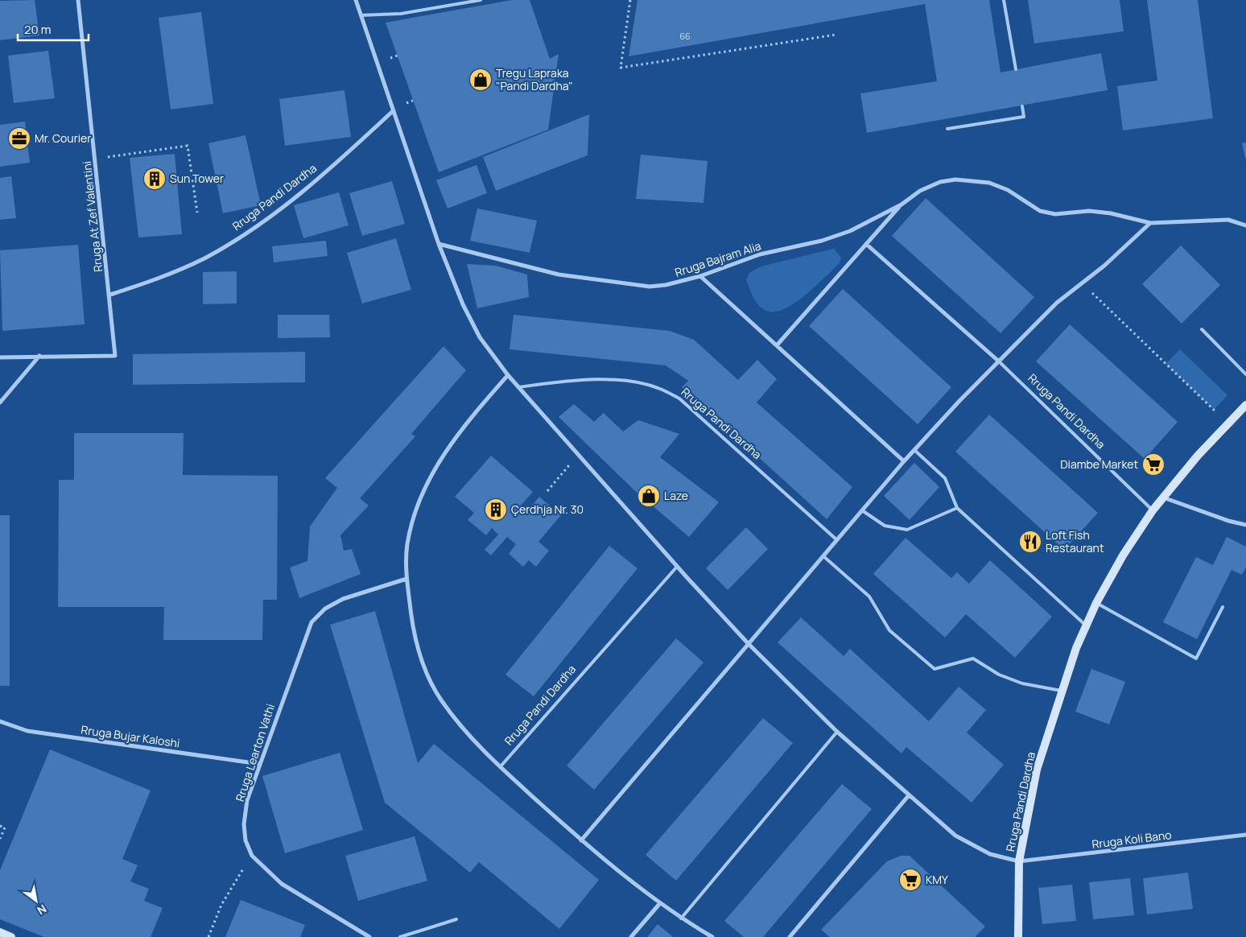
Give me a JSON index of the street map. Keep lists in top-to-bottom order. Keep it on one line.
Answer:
{"streets":{"street":["Rruga Pandi Dardha","Rruga At Zef Valentini","Rruga Bajram Alia","Rruga Bujar Kaloshi","Rruga Learton Vathi","Rruga Koli Bano"]},"crossings":[["Rruga Pandi Dardha","Rruga At Zef Valentini"],["Rruga Pandi Dardha","Rruga Bajram Alia"],["Rruga Pandi Dardha","Rruga Koli Bano"],["Rruga Bujar Kaloshi","Rruga Learton Vathi"]],"places":{"shop":["Tregu Lapraka \"Pandi Dardha\"","Laze"],"office":["Mr. Courier"],"building":["Sun Tower","Çerdhja Nr. 30"],"supermarket":["Diambe Market","KMY"],"restaurant":["Loft Fish Restaurant"]},"house_numbers":["66"],"scale_bar":"20 m","north":"bottom right"}
